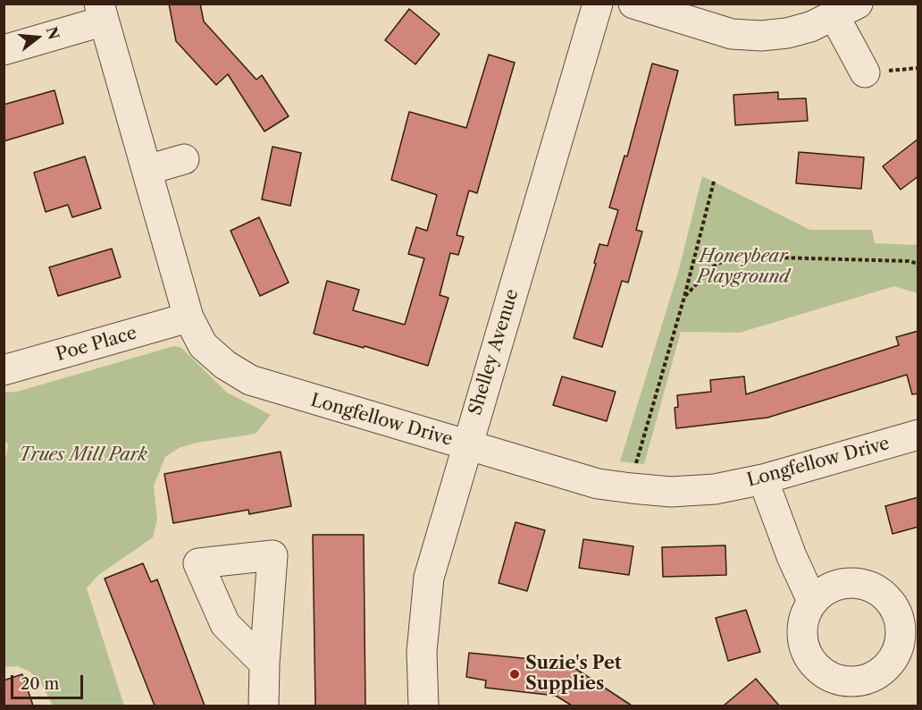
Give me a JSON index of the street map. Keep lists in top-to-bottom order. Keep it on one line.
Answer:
{"streets":{"street":["Poe Place","Shelley Avenue","Longfellow Drive"]},"crossings":[["Poe Place","Longfellow Drive"],["Shelley Avenue","Longfellow Drive"]],"parks":["Honeybear Playground","Trues Mill Park"],"places":["Suzie's Pet Supplies"],"scale_bar":"20 m","north":"right"}
